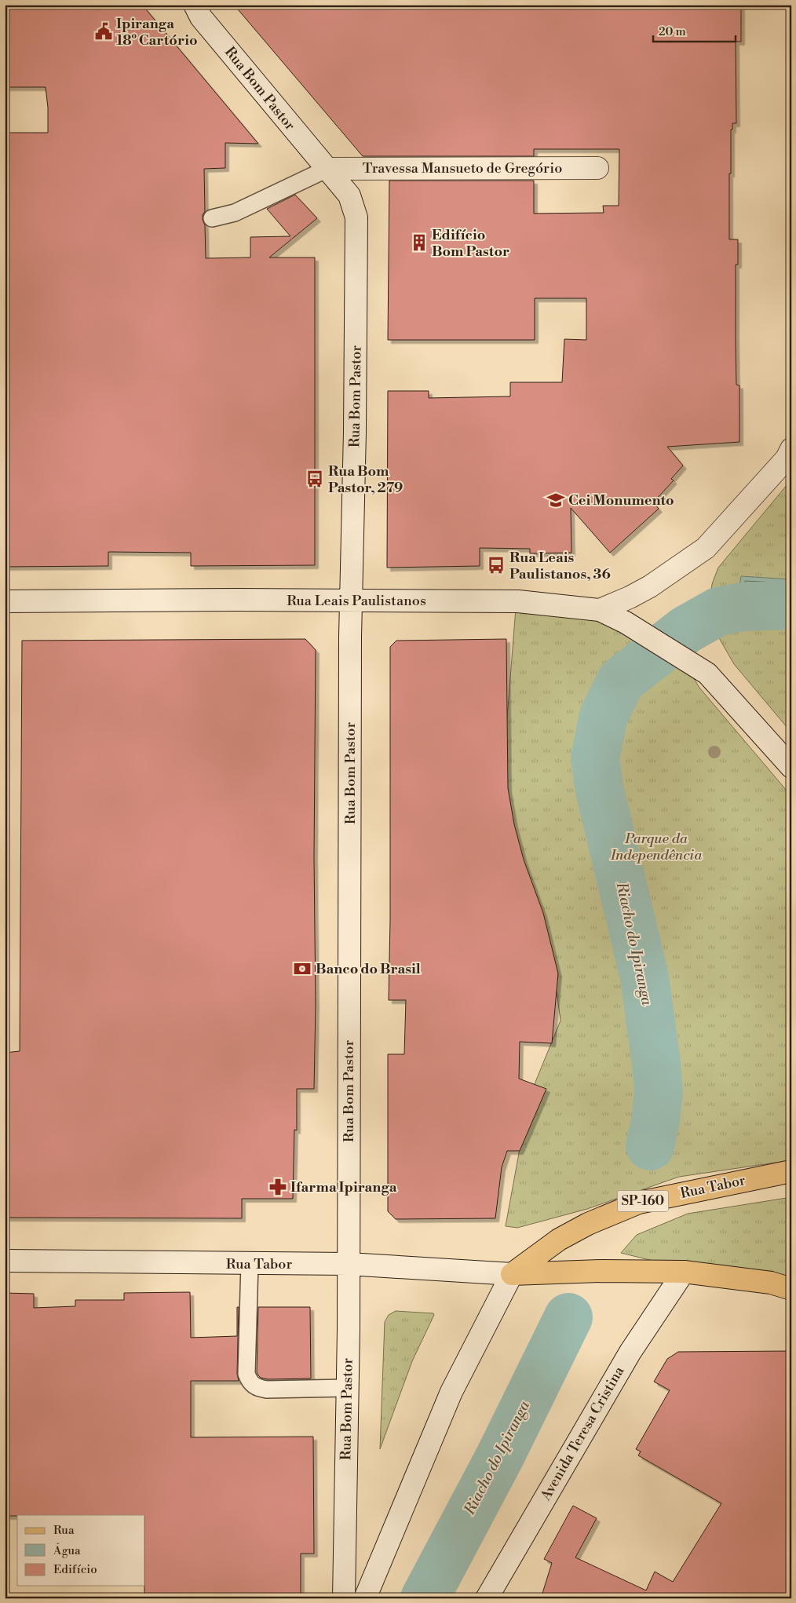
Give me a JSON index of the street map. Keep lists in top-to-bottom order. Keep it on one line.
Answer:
{"streets":{"main road":["Rua Bom Pastor","Travessa Mansueto de Gregório","Rua Leais Paulistanos","Rua Tabor","SP-160","Avenida Teresa Cristina"]},"crossings":[["Rua Bom Pastor","Travessa Mansueto de Gregório"],["Rua Bom Pastor","Rua Leais Paulistanos"],["Rua Bom Pastor","Rua Tabor"],["Rua Tabor","SP-160"],["Rua Tabor","Avenida Teresa Cristina"]],"water":["Riacho do Ipiranga"],"parks":["Parque da Independência"],"places":{"public building":["Ipiranga 18º Cartório"],"building":["Edifício Bom Pastor"],"bus stop":["Rua Bom Pastor, 279","Rua Leais Paulistanos, 36"],"school or university":["Cei Monumento"],"bank":["Banco do Brasil"],"pharmacy":["Ifarma Ipiranga"]},"legend":["Rua","Água","Edifício"],"scale_bar":"20 m"}
